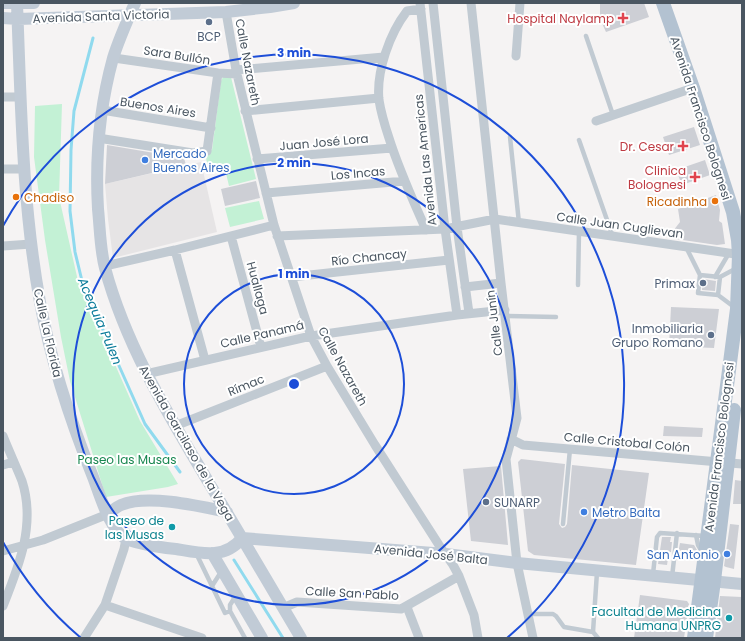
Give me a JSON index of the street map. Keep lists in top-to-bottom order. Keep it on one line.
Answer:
{"streets":{"main road":["Avenida Francisco Bolognesi"],"street":["Avenida Santa Victoria","Sara Bullón","Calle Nazareth","Buenos Aires","Juan José Lora","Avenida Las Americas","Los Incas","Calle Juan Cuglievan","Río Chancay","Huallaga","Calle Junín","Calle La Florida","Calle Panamá","Rímac","Calle Cristobal Colón","Avenida Garcilaso de la Vega","Avenida José Balta","Calle San Pablo"]},"crossings":[["Avenida Santa Victoria","Calle Nazareth"],["Avenida Santa Victoria","Calle La Florida"],["Avenida Santa Victoria","Avenida Garcilaso de la Vega"],["Sara Bullón","Calle Nazareth"],["Sara Bullón","Avenida Garcilaso de la Vega"],["Calle Nazareth","Juan José Lora"],["Calle Nazareth","Los Incas"],["Calle Nazareth","Río Chancay"],["Calle Nazareth","Calle Panamá"],["Calle Nazareth","Rímac"],["Calle Nazareth","Avenida José Balta"],["Calle Nazareth","Calle San Pablo"],["Buenos Aires","Avenida Garcilaso de la Vega"],["Avenida Francisco Bolognesi","Calle Juan Cuglievan"],["Avenida Francisco Bolognesi","Calle Cristobal Colón"],["Avenida Francisco Bolognesi","Avenida José Balta"],["Avenida Las Americas","Río Chancay"],["Avenida Las Americas","Calle Panamá"],["Calle Juan Cuglievan","Calle Junín"],["Huallaga","Calle Panamá"],["Calle Junín","Calle Panamá"],["Calle Junín","Calle Cristobal Colón"],["Calle Junín","Avenida José Balta"],["Calle Panamá","Avenida Garcilaso de la Vega"],["Rímac","Avenida Garcilaso de la Vega"],["Avenida Garcilaso de la Vega","Avenida José Balta"],["Avenida Garcilaso de la Vega","Calle San Pablo"]],"water":["Acequia Pulen"],"parks":["Paseo las Musas"],"places":{"health":["Hospital Naylamp","Dr. Cesar","Clinica Bolognesi"],"other":["BCP","Mercado Buenos Aires","Chadiso","Ricadinha","Primax","Inmobiliaria Grupo Romano","SUNARP","Metro Balta","Paseo de las Musas","San Antonio","Facultad de Medicina Humana UNPRG"]},"rings":["3 min","2 min","1 min"]}
